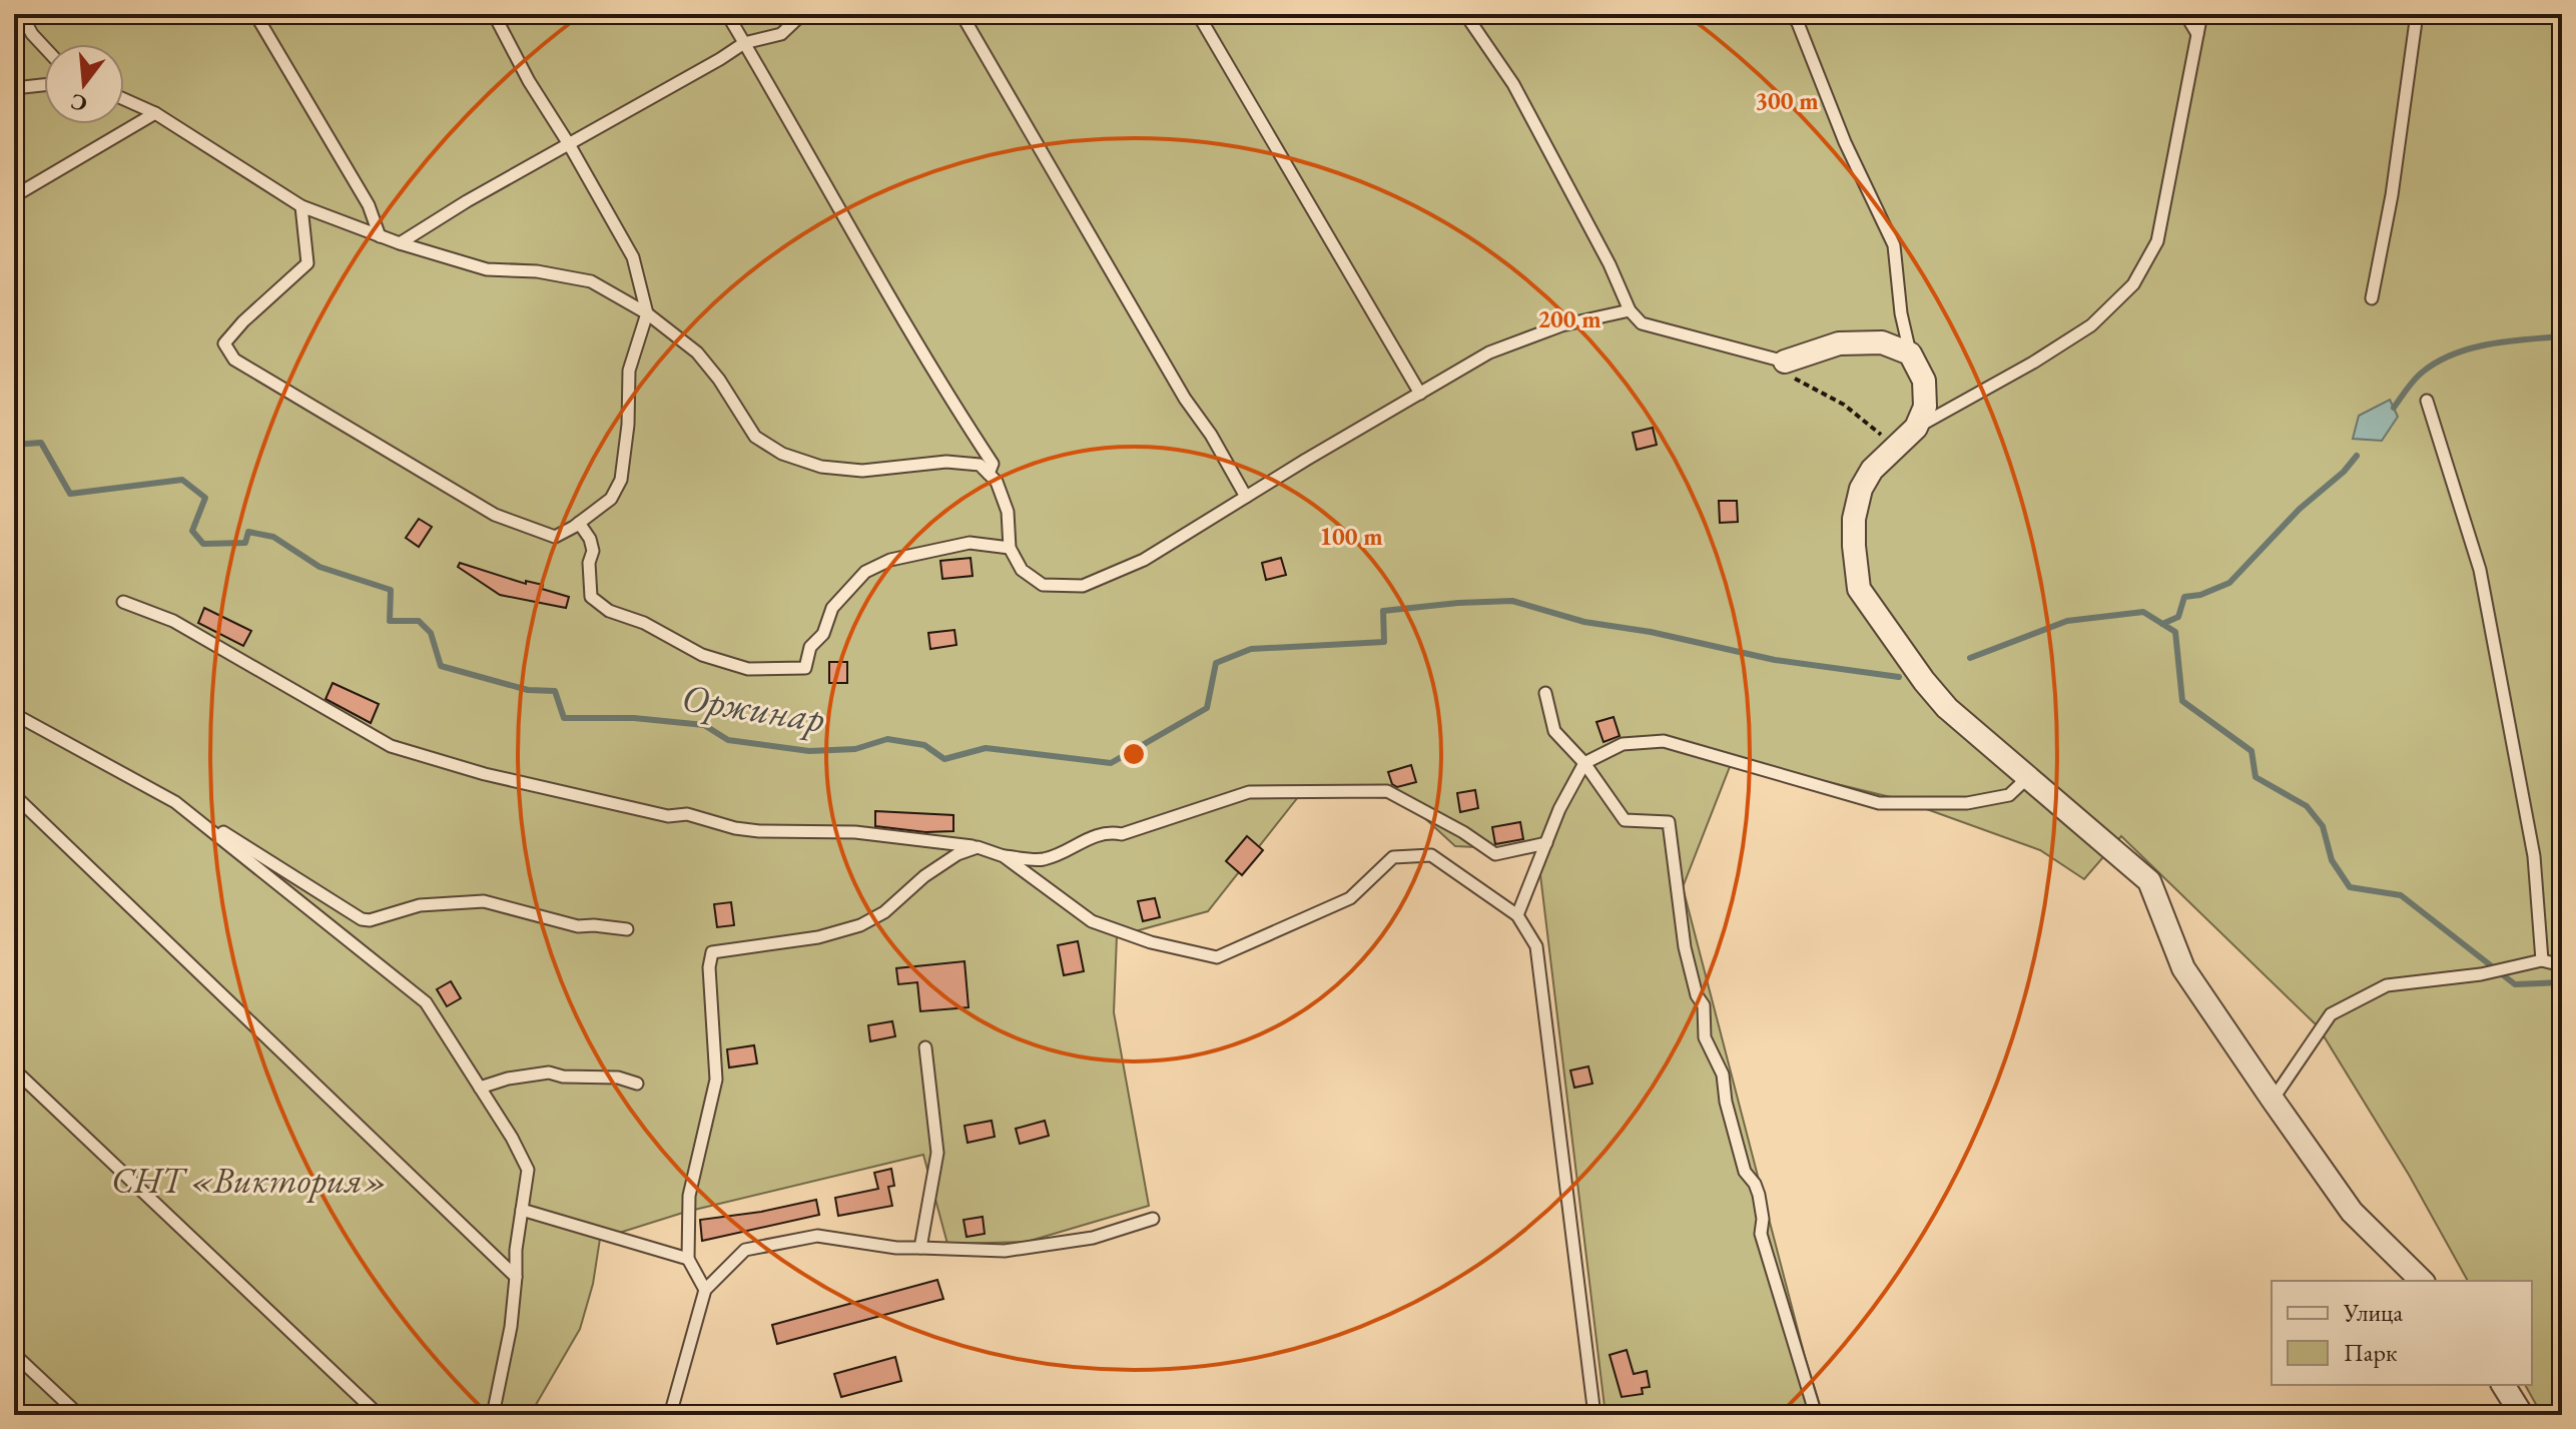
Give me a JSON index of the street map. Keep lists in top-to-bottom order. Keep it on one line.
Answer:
{"water":["Оржинар"],"parks":["СНТ «Виктория»"],"legend":["Улица","Парк"],"north":"bottom","rings":["300 m","200 m","100 m"]}
